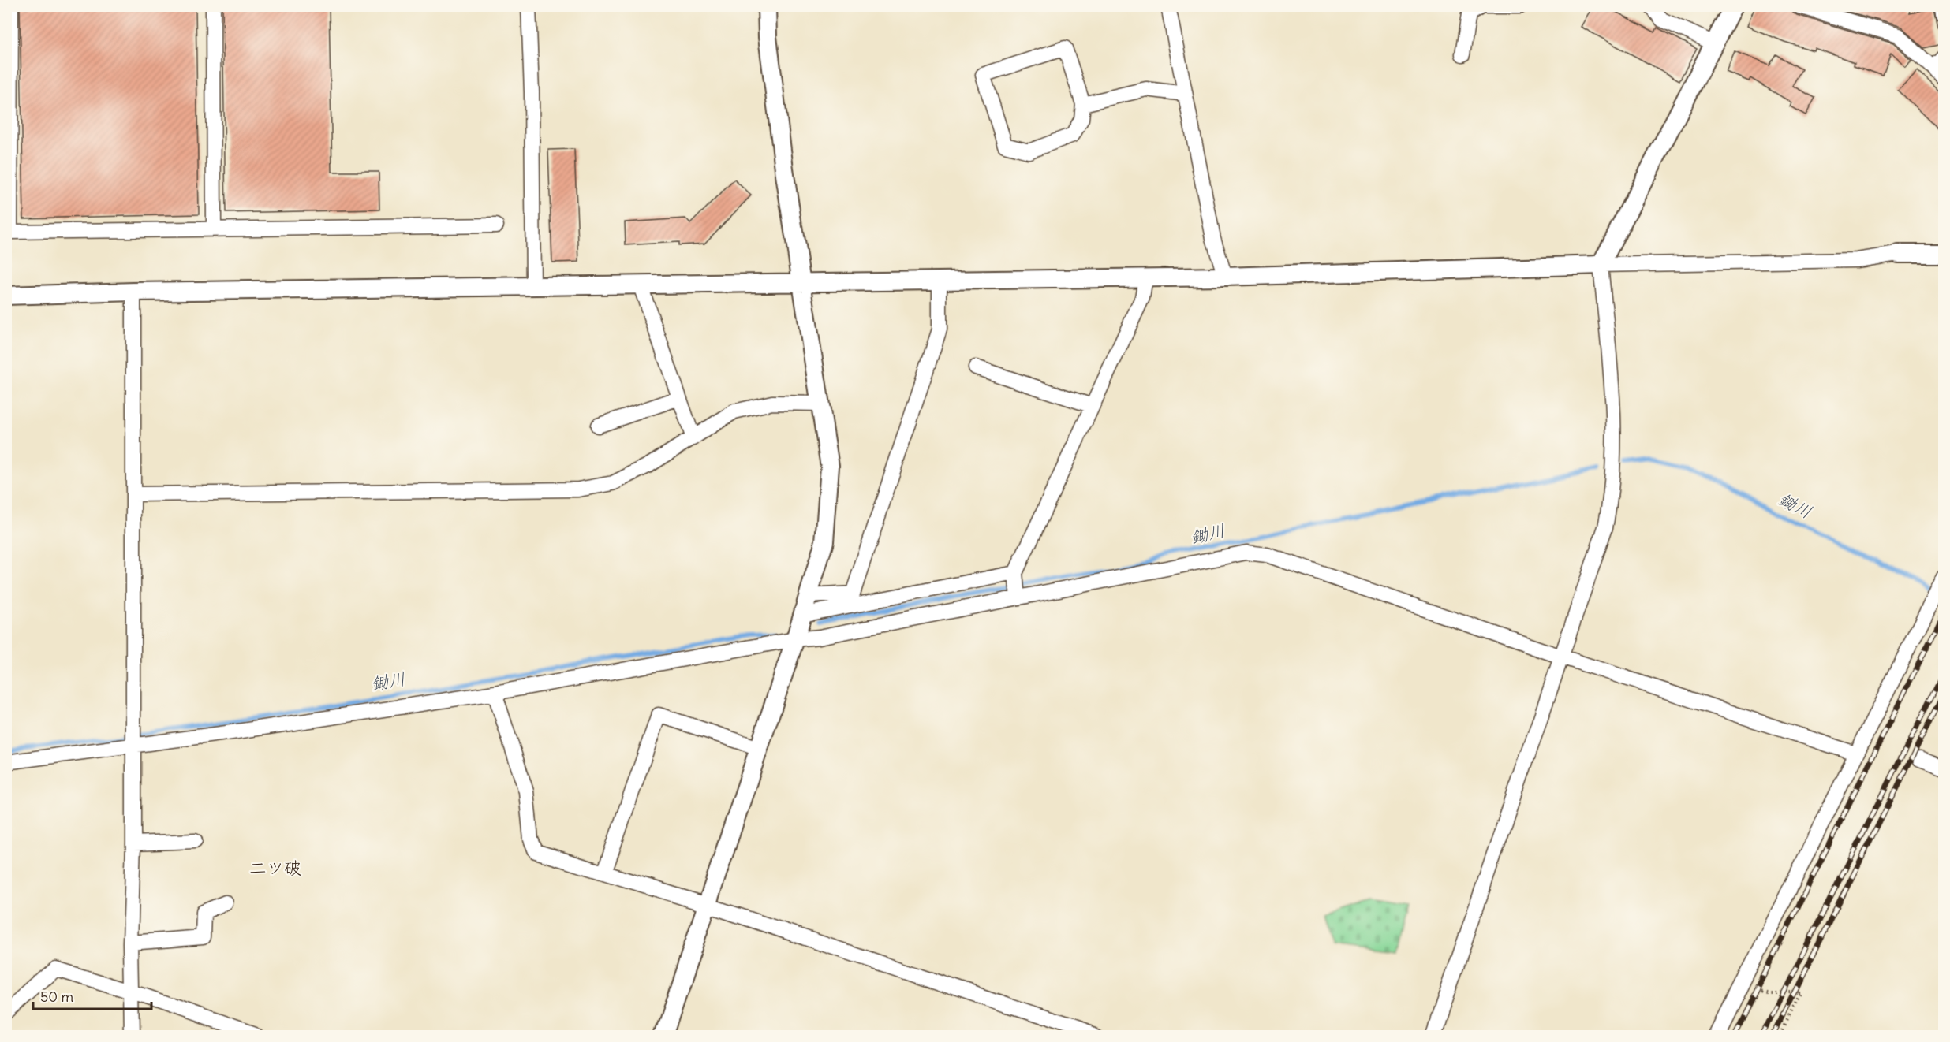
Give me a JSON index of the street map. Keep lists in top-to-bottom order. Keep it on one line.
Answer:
{"districts":["二ツ破"],"water":["鋤川"],"scale_bar":"50 m"}
